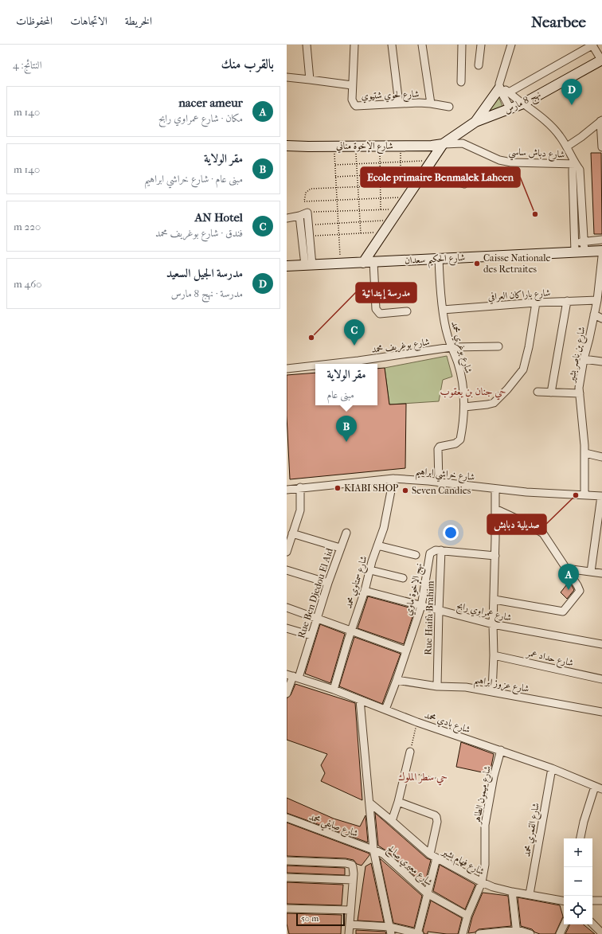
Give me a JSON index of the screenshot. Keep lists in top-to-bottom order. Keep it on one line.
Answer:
{"streets":{"street":["شارع لحوي شتيوي","نهج 8 مارس","شارع الإخوة مناني","شارع دباش ساسي","شارع الحكيم سعدان","شارع باراكان العرافي","شارع بوغريف محمد","شارع بوغري محمد","شارع بن ناصر بشير","شارع خراشي ابراهيم","شارع سمتاوي محمد","نهج الإخوة ماوي","Rue Ben Djedou El Aid","شارع عمراوي رابح","Rue Haifa Brahim","شارع حداد عمر","شارع عزوز ابراهيم","شارع بادي محمد","شارع ميمون الطاهر","شارع صايفي محمد","شارع القمري محمد","شارع فهام بشير","شارع معيري صالح"]},"crossings":[["نهج 8 مارس","شارع الإخوة مناني"],["نهج 8 مارس","شارع دباش ساسي"],["شارع الإخوة مناني","شارع دباش ساسي"],["شارع الحكيم سعدان","شارع بوغري محمد"],["شارع باراكان العرافي","شارع بوغري محمد"],["شارع باراكان العرافي","شارع بن ناصر بشير"],["شارع بوغريف محمد","شارع بوغري محمد"],["شارع بوغري محمد","شارع خراشي ابراهيم"],["شارع بن ناصر بشير","شارع خراشي ابراهيم"],["شارع خراشي ابراهيم","شارع سمتاوي محمد"],["شارع سمتاوي محمد","شارع عمراوي رابح"],["شارع سمتاوي محمد","شارع بادي محمد"],["نهج الإخوة ماوي","شارع عمراوي رابح"],["نهج الإخوة ماوي","Rue Haifa Brahim"],["نهج الإخوة ماوي","شارع عزوز ابراهيم"],["نهج الإخوة ماوي","شارع بادي محمد"],["Rue Ben Djedou El Aid","شارع بادي محمد"],["شارع عمراوي رابح","Rue Haifa Brahim"],["Rue Haifa Brahim","شارع عزوز ابراهيم"],["شارع بادي محمد","شارع ميمون الطاهر"],["شارع بادي محمد","شارع القمري محمد"],["شارع ميمون الطاهر","شارع فهام بشير"],["شارع ميمون الطاهر","شارع معيري صالح"],["شارع صايفي محمد","شارع معيري صالح"],["شارع القمري محمد","شارع فهام بشير"]],"districts":["حي جنان بن يعقوب","حي سطر الملوك"],"places":["Ecole primaire Benmalek Lahcen","Caisse Nationale des Retraites","مدرسة إبتدائية","KIABI SHOP","Seven Candies","صديلية دبابش"],"scale_bar":"50 m","page":{"header":"Nearbee","nav":["الخريطة","الاتجاهات","المحفوظات"],"heading":["بالقرب منك","النتائج: 4"],"pins":["D","C","B","A"],"list":[{"mark":"A","name":"nacer ameur","note":"مكان · شارع عمراوي رابح","value":"140 m"},{"mark":"B","name":"مقر الولاية","note":"مبنى عام · شارع خراشي ابراهيم","value":"140 m"},{"mark":"C","name":"AN Hotel","note":"فندق · شارع بوغريف محمد","value":"220 m"},{"mark":"D","name":"مدرسة الجيل السعيد","note":"مدرسة · نهج 8 مارس","value":"460 m"}],"popup":["مقر الولاية","مبنى عام"],"map_buttons":["+","−"],"scale":"50 m"}}
